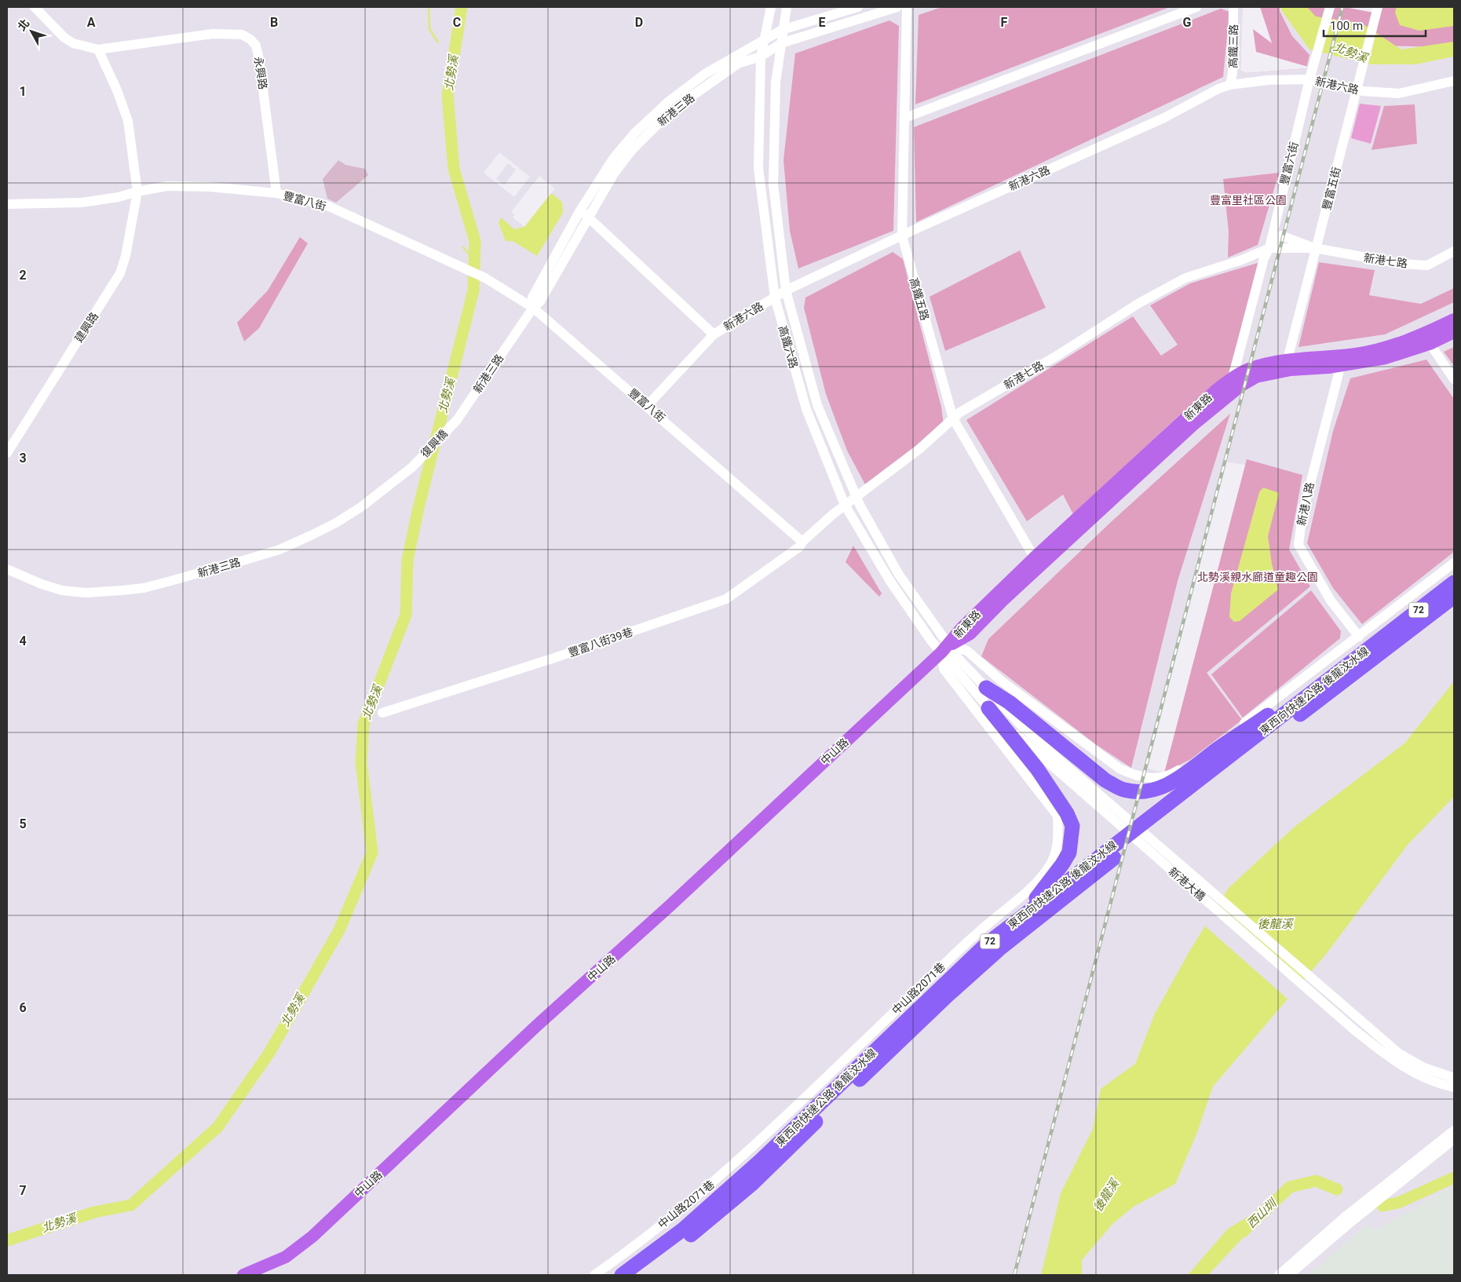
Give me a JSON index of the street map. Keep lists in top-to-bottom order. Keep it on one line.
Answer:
{"streets":{"highway":["72","東西向快速公路 後龍汶水線"],"main road":["新東路","中山路"],"street":["高鐵三路","永興路","新港六路","新港三路","豐富六街","豐富五街","豐富八街","新港七路","高鐵五路","建興路","高鐵六路","復興橋","新港八路","豐富八街39巷","新港大橋","中山路2071巷"]},"crossings":[["高鐵三路","新港六路"],["永興路","豐富八街"],["永興路","建興路"],["新港六路","豐富六街"],["新港六路","豐富五街"],["新港六路","豐富八街"],["新港六路","高鐵五路"],["新港六路","高鐵六路"],["新港三路","豐富八街"],["新港三路","高鐵六路"],["新港三路","復興橋"],["豐富六街","新港七路"],["豐富六街","新東路"],["豐富五街","新港七路"],["豐富五街","新東路"],["豐富八街","新港七路"],["豐富八街","建興路"],["豐富八街","豐富八街39巷"],["新港七路","高鐵五路"],["新港七路","高鐵六路"],["新港七路","豐富八街39巷"],["高鐵五路","新東路"],["高鐵六路","新東路"],["高鐵六路","中山路"],["高鐵六路","新港大橋"],["高鐵六路","中山路2071巷"],["新東路","新港八路"],["新東路","中山路"],["新東路","新港大橋"],["新東路","中山路2071巷"],["中山路","新港大橋"],["中山路","中山路2071巷"],["新港大橋","中山路2071巷"]],"water":["北勢溪","後龍溪","西山圳"],"parks":["豐富里社區公園","北勢溪親水廊道童趣公園"],"scale_bar":"100 m","north":"top left","grid":{"columns":["A","B","C","D","E","F","G"],"rows":["1","2","3","4","5","6","7"]}}
